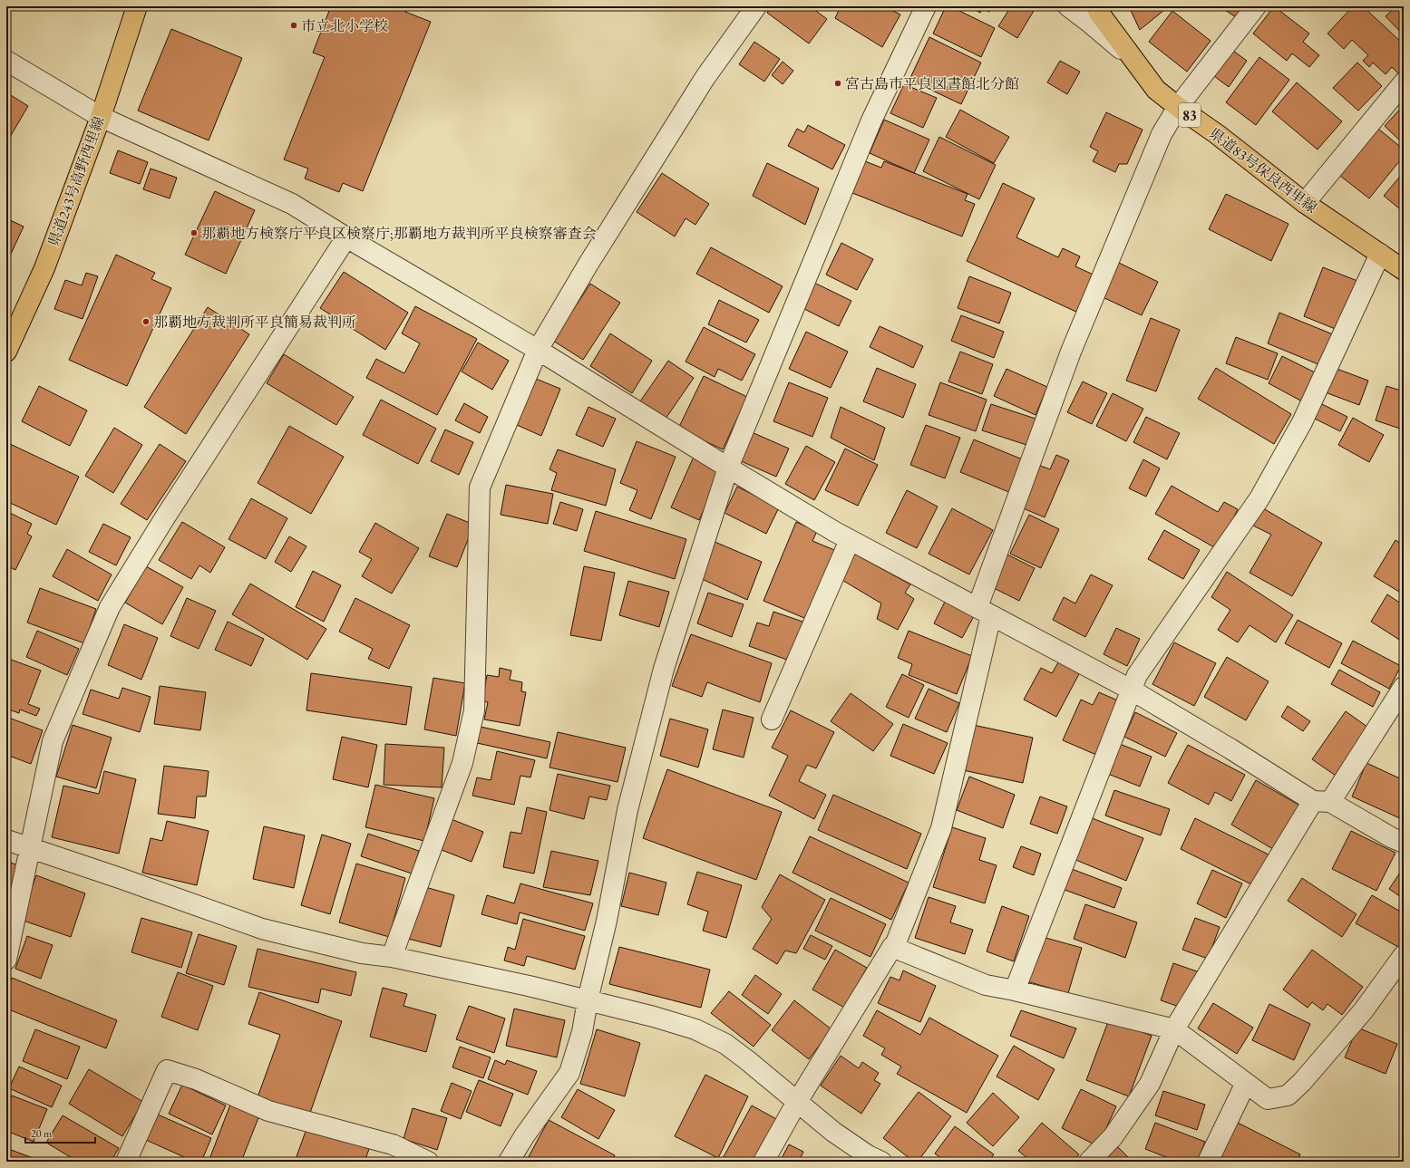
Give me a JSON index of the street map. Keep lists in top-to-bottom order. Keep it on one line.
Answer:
{"streets":{"main road":["83","県道83号保良西里線","県道243号高野西里線"]},"places":["市立北小学校","宮古島市平良図書館北分館","那覇地方検察庁平良区検察庁;那覇地方裁判所平良検察審査会","那覇地方裁判所平良簡易裁判所"],"scale_bar":"20 m"}
